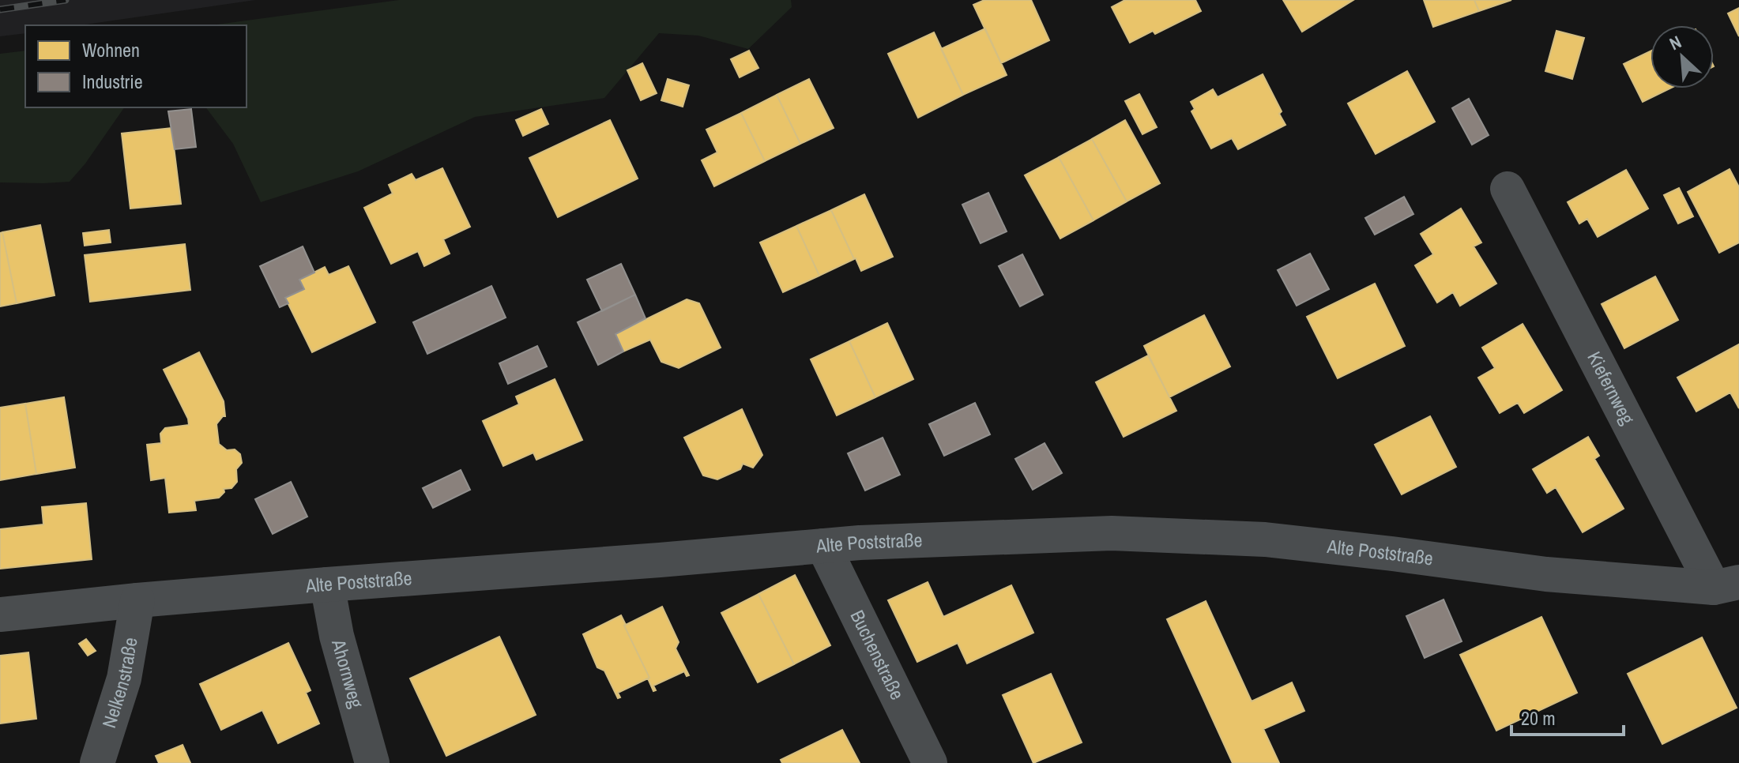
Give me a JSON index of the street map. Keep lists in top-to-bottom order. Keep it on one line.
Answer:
{"streets":{"street":["Kiefernweg","Alte Poststraße","Buchenstraße","Ahornweg","Nelkenstraße"]},"crossings":[["Kiefernweg","Alte Poststraße"],["Alte Poststraße","Buchenstraße"],["Alte Poststraße","Ahornweg"],["Alte Poststraße","Nelkenstraße"]],"legend":["Wohnen","Industrie"],"scale_bar":"20 m","north":"top left"}
